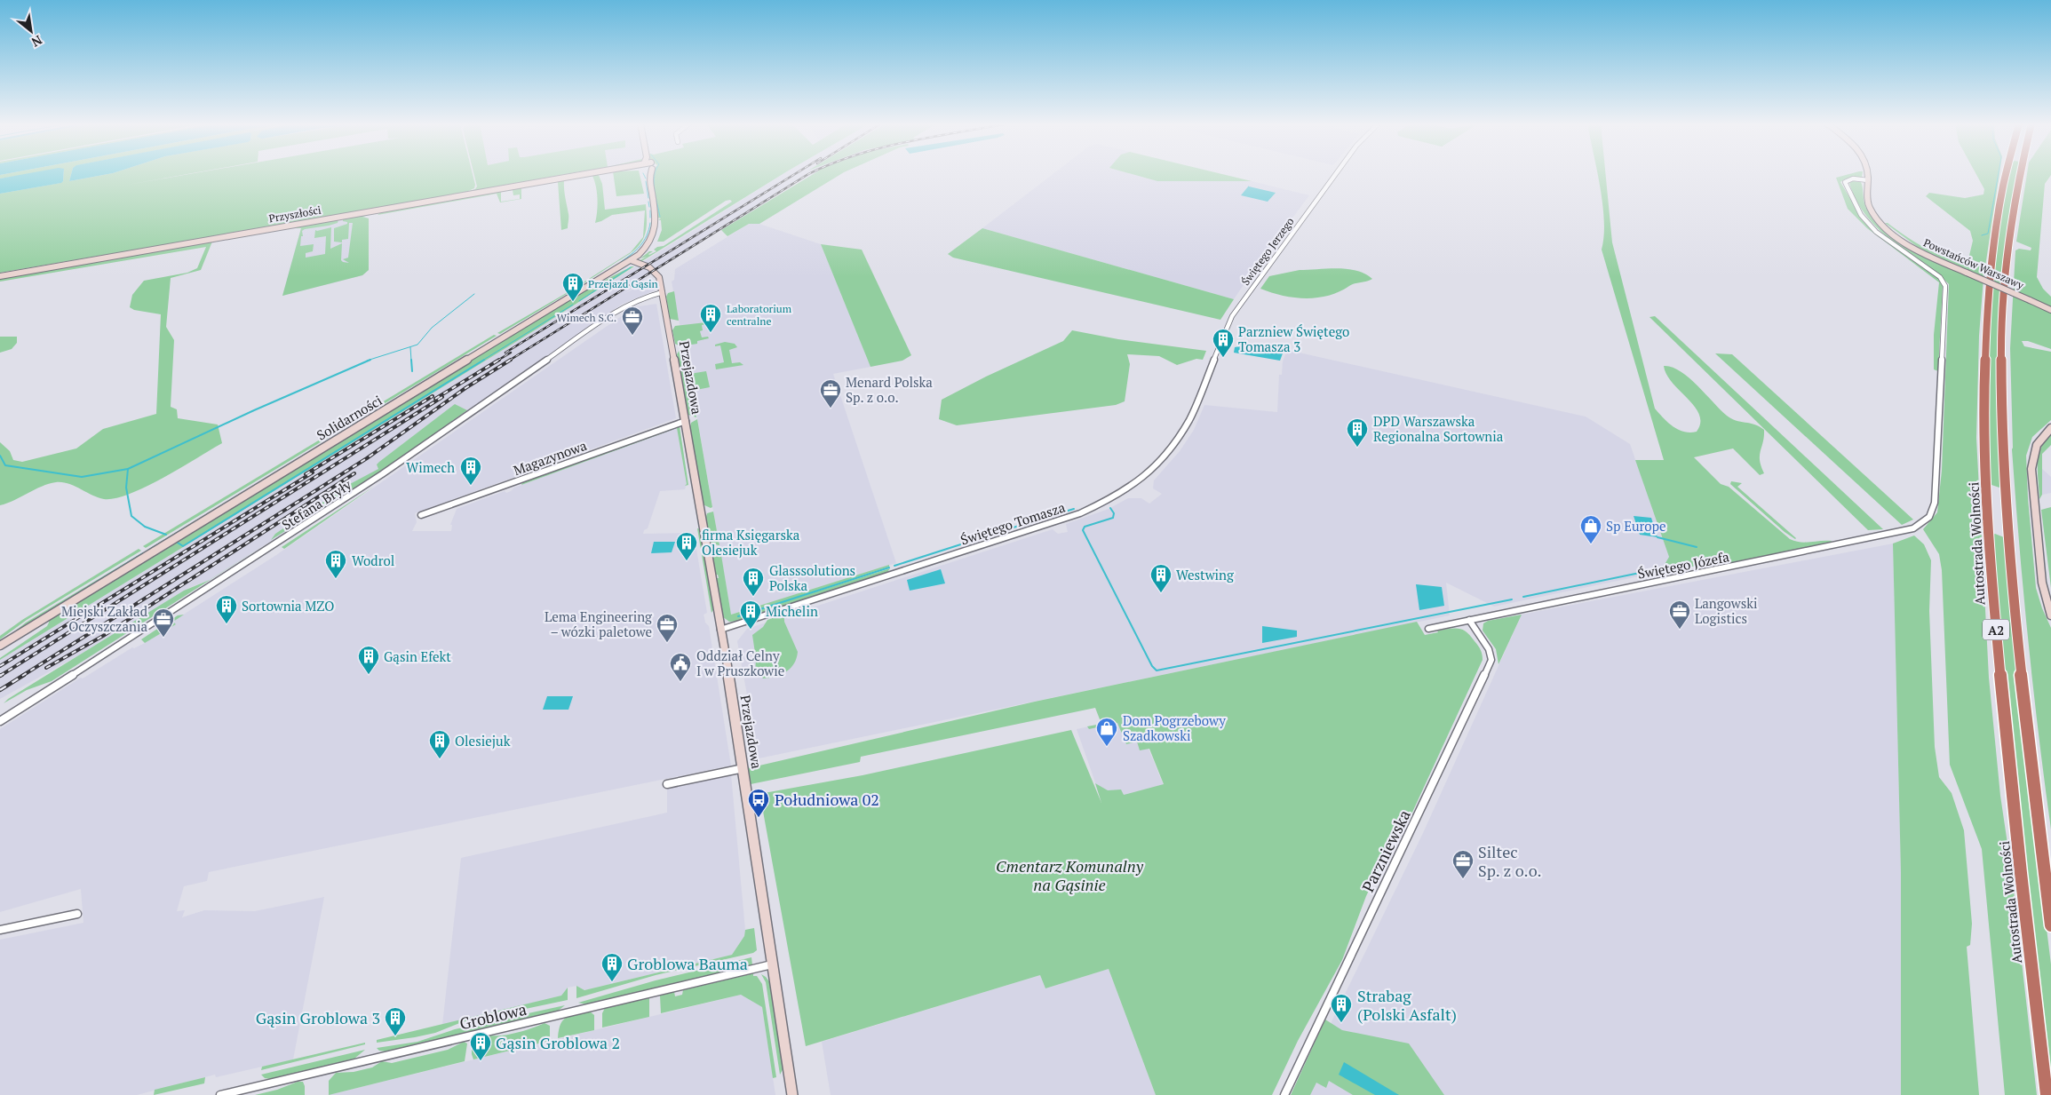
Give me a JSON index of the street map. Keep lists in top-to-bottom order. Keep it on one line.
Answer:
{"streets":{"highway":["Autostrada Wolności","A2"],"street":["Przyszłości","Świętego Jerzego","Powstańców Warszawy","Przejazdowa","Solidarności","Magazynowa","Stefana Bryły","Świętego Tomasza","Świętego Józefa","Parzniewska","Groblowa"]},"crossings":[["Świętego Jerzego","Świętego Tomasza"],["Powstańców Warszawy","Świętego Józefa"],["Przejazdowa","Solidarności"],["Przejazdowa","Magazynowa"],["Przejazdowa","Stefana Bryły"],["Przejazdowa","Świętego Tomasza"],["Przejazdowa","Groblowa"],["Świętego Józefa","Parzniewska"]],"parks":["Cmentarz Komunalny na Gąsinie"],"places":{"building":["Przejazd Gąsin","Laboratorium centralne","Parzniew Świętego Tomasza 3","DPD Warszawska Regionalna Sortownia","Wimech","firma Księgarska Olesiejuk","Wodrol","Westwing","Glasssolutions Polska","Sortownia MZO","Michelin","Gąsin Efekt","Olesiejuk","Groblowa Bauma","Strabag (Polski Asfalt)","Gąsin Groblowa 3","Gąsin Groblowa 2"],"office":["Wimech S.C.","Menard Polska Sp. z o.o.","Langowski Logistics","Miejski Zakład Oczyszczania","Lema Engineering – wózki paletowe","Siltec Sp. z o.o."],"shop":["Sp Europe","Dom Pogrzebowy Szadkowski"],"public building":["Oddział Celny I w Pruszkowie"],"bus stop":["Południowa 02"]},"north":"bottom right"}
